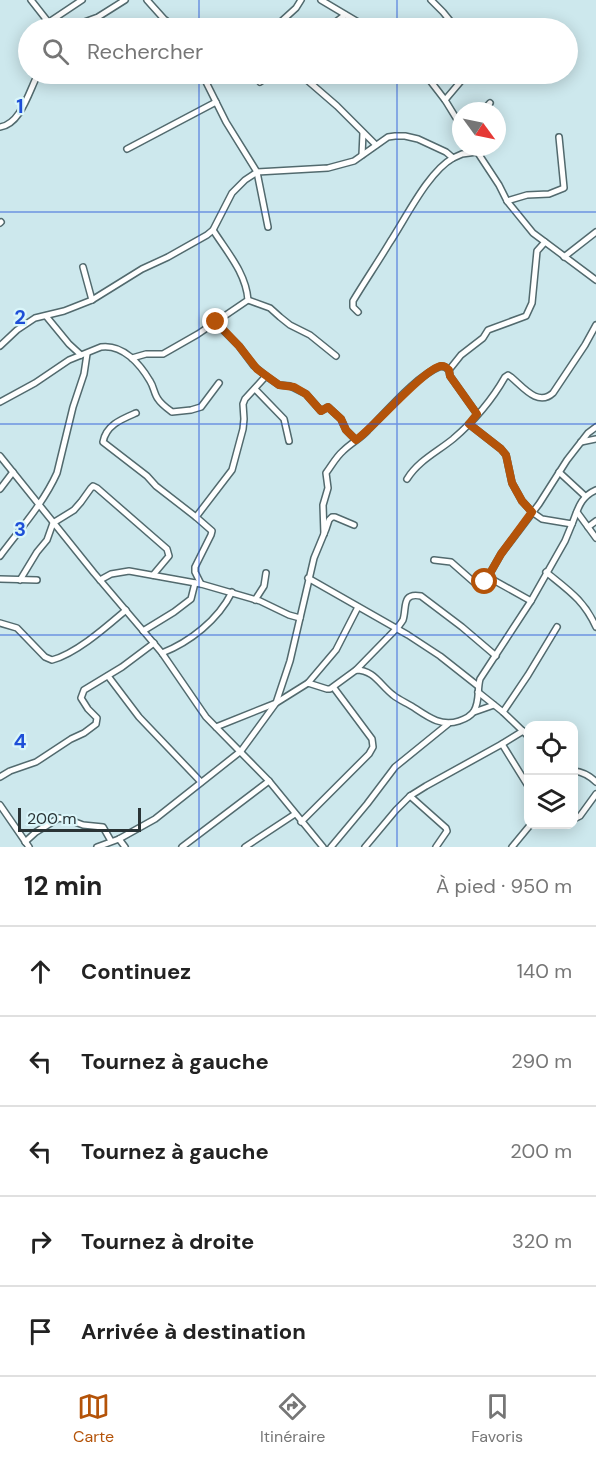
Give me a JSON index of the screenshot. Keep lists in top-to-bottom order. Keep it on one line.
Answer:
{"scale_bar":"200 m","north":"bottom right","page":{"search":"Rechercher","scale":"200 m","heading":["12 min","À pied · 950 m"],"list":[["Continuez","140 m"],["Tournez à gauche","290 m"],["Tournez à gauche","200 m"],["Tournez à droite","320 m"],"Arrivée à destination"],"nav":["Carte","Itinéraire","Favoris"]},"grid":{"rows":["1","2","3","4"]}}
